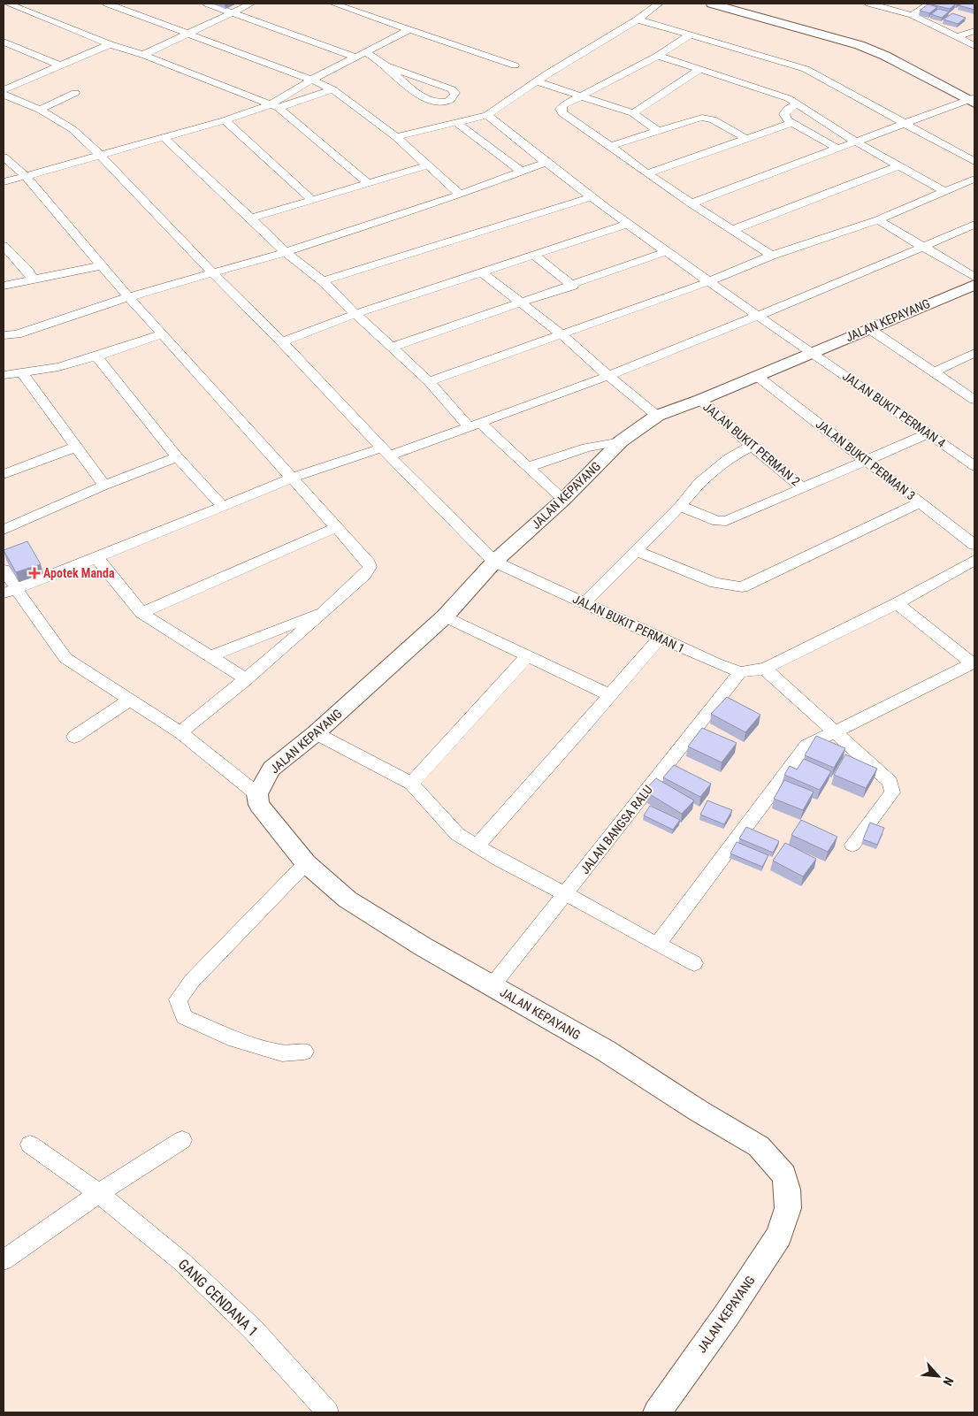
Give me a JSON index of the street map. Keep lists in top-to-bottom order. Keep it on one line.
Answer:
{"streets":{"street":["JALAN KEPAYANG","JALAN BUKIT PERMAN 4","JALAN BUKIT PERMAN 2","JALAN BUKIT PERMAN 3","JALAN BUKIT PERMAN 1","JALAN BANGSA RALU","GANG CENDANA 1"]},"crossings":[["JALAN KEPAYANG","JALAN BUKIT PERMAN 4"],["JALAN KEPAYANG","JALAN BUKIT PERMAN 2"],["JALAN KEPAYANG","JALAN BUKIT PERMAN 3"],["JALAN KEPAYANG","JALAN BUKIT PERMAN 1"],["JALAN KEPAYANG","JALAN BANGSA RALU"],["JALAN BUKIT PERMAN 1","JALAN BANGSA RALU"]],"places":{"health":["Apotek Manda"]},"north":"bottom right"}
